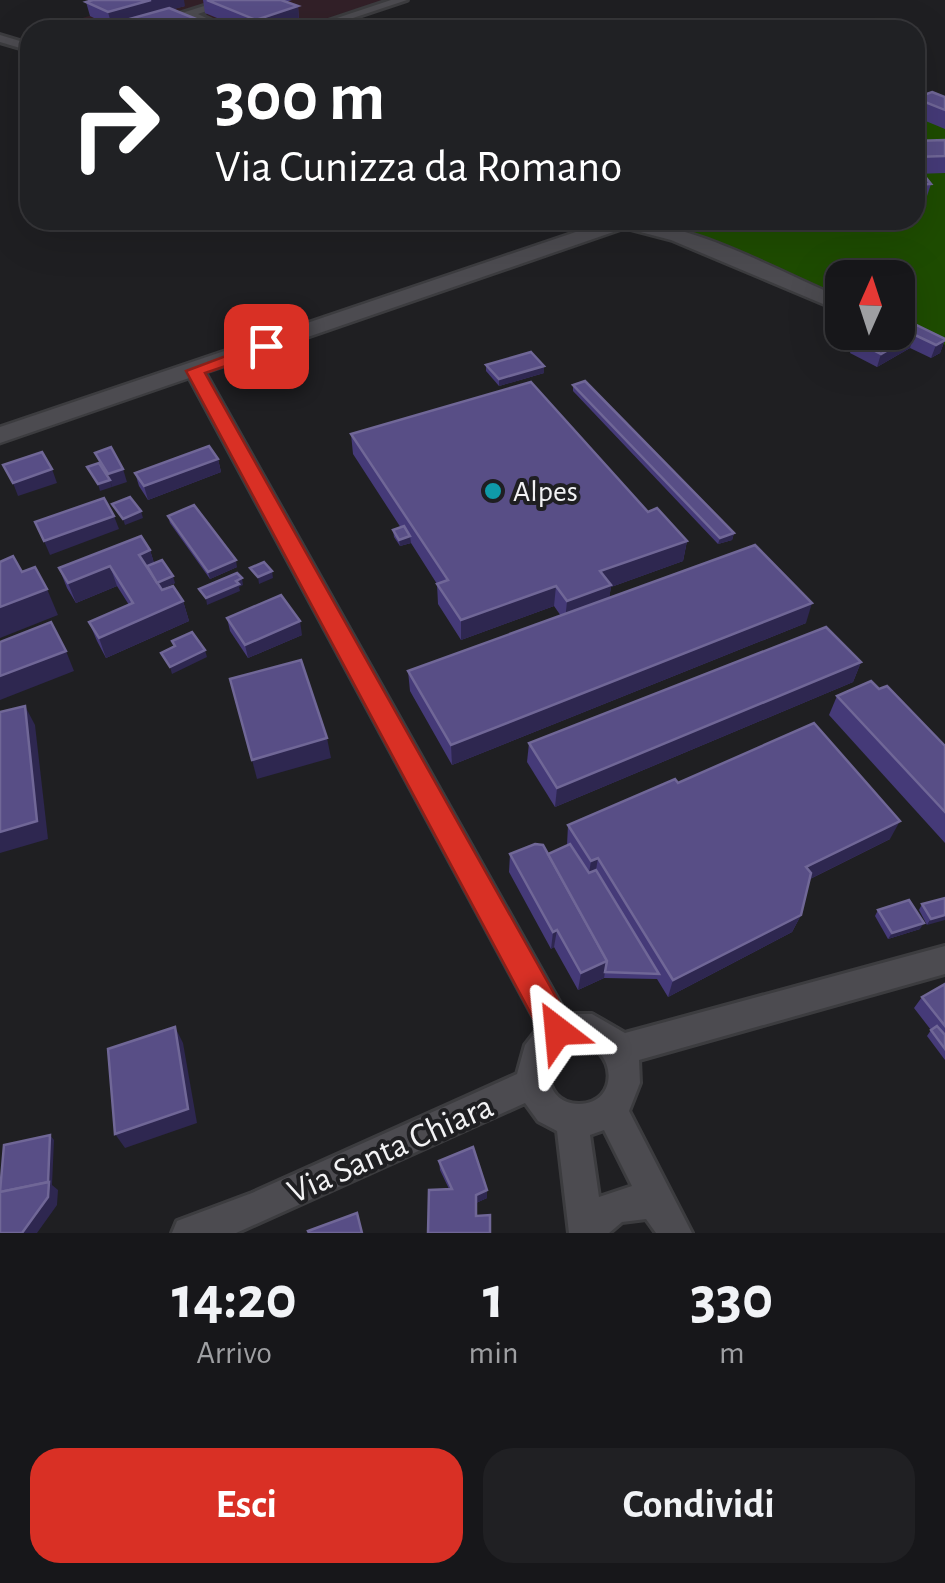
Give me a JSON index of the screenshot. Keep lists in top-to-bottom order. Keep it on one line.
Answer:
{"streets":{"street":["Via Santa Chiara"]},"places":["Alpes"],"north":"top","page":{"turn":["300 m","Via Cunizza da Romano"],"eta":["14:20","Arrivo","1","min","330","m"],"buttons":["Esci","Condividi"]}}
